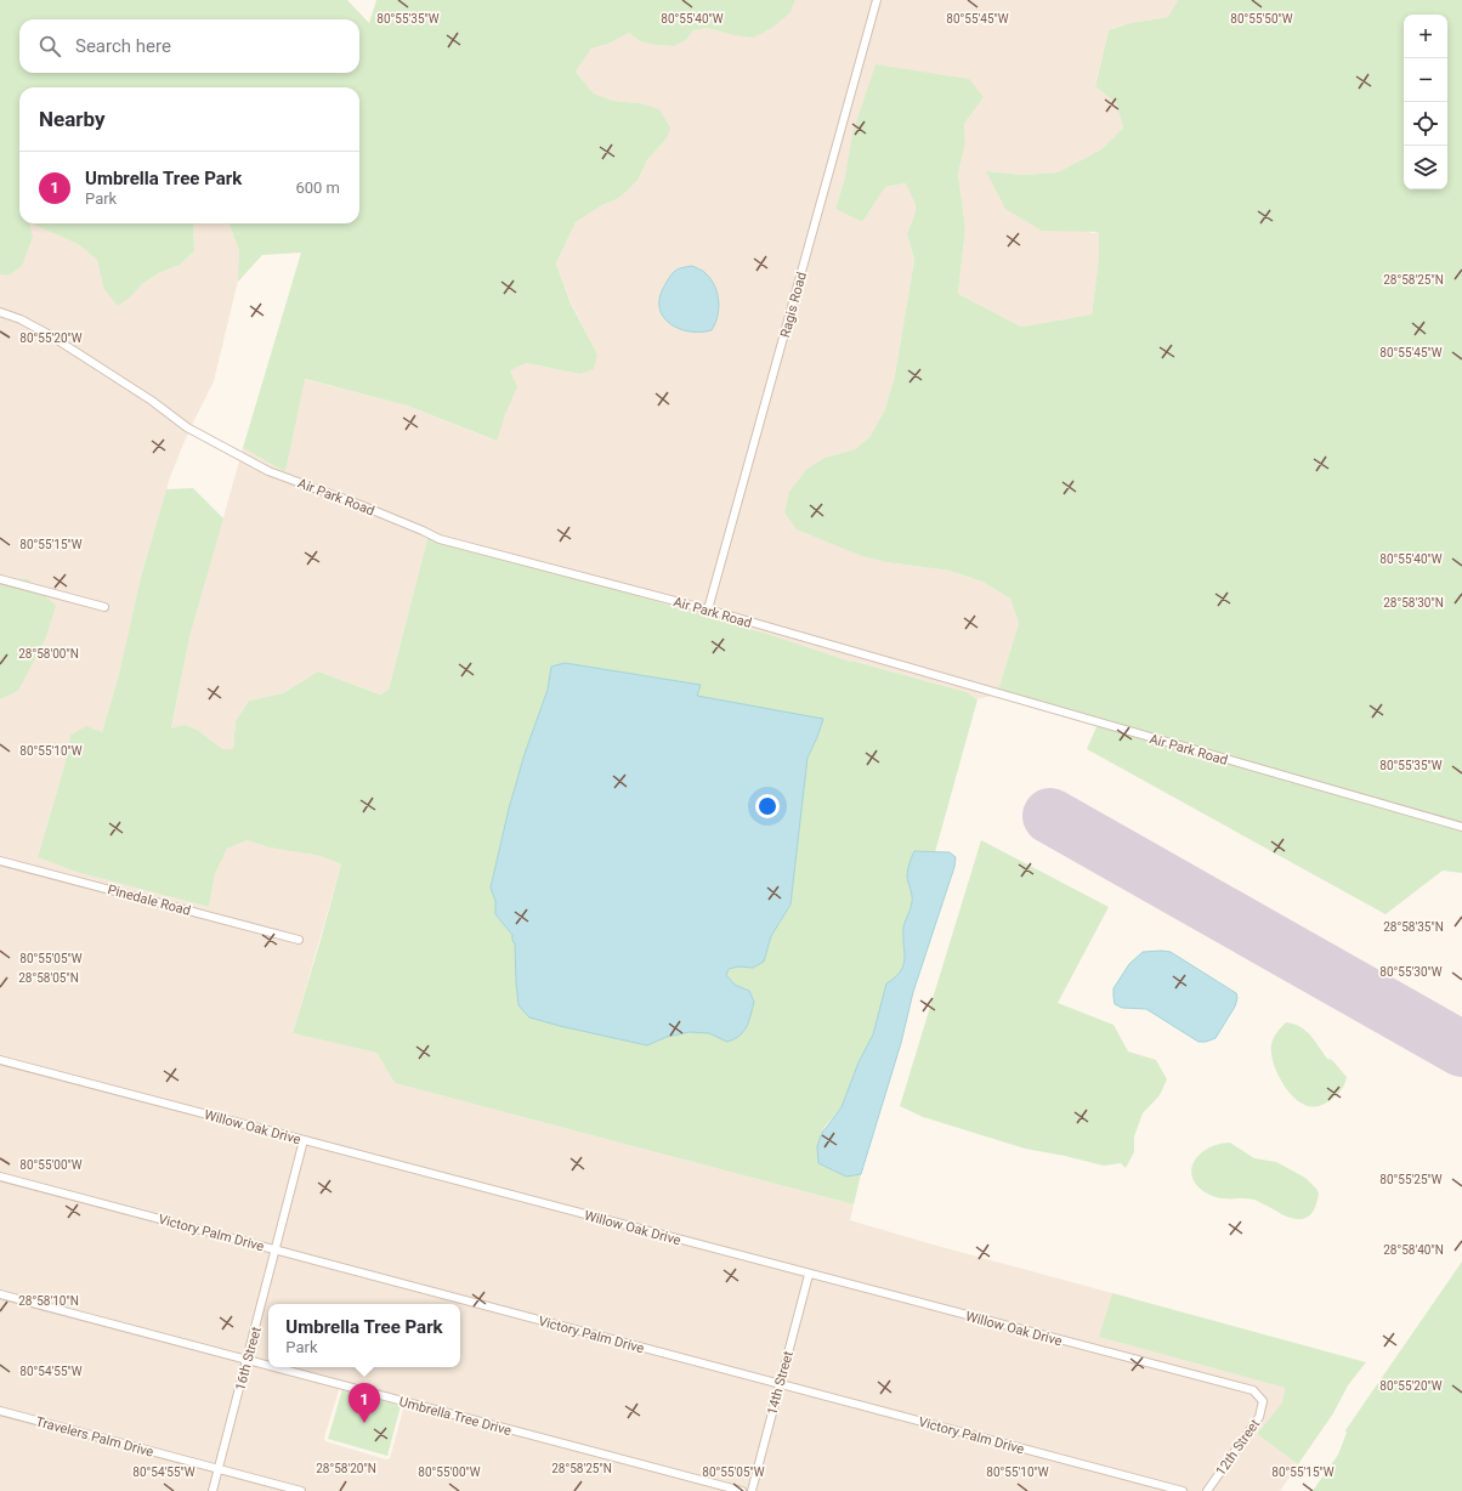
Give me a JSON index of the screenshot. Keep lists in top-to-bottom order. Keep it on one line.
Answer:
{"streets":{"street":["Ragis Road","Air Park Road","Pinedale Road","Willow Oak Drive","Victory Palm Drive","16th Street","14th Street","Umbrella Tree Drive","Travelers Palm Drive","12th Street"]},"crossings":[["Ragis Road","Air Park Road"],["Willow Oak Drive","16th Street"],["Willow Oak Drive","14th Street"],["Willow Oak Drive","12th Street"],["Victory Palm Drive","16th Street"],["Victory Palm Drive","14th Street"],["16th Street","Umbrella Tree Drive"],["16th Street","Travelers Palm Drive"]],"page":{"map_buttons":["+","−"],"search":"Search here","heading":"Nearby","list":[{"mark":"1","name":"Umbrella Tree Park","note":"Park","value":"600 m"}],"popup":["Umbrella Tree Park","Park"],"pins":"1"},"coordinates":["80°55'35\"W","80°55'40\"W","80°55'45\"W","80°55'50\"W","28°58'25\"N","80°55'20\"W","80°55'15\"W","28°58'30\"N","28°58'00\"N","80°55'10\"W","28°58'35\"N","80°55'05\"W","80°55'30\"W","28°58'05\"N","80°55'00\"W","80°55'25\"W","28°58'40\"N","28°58'10\"N","80°54'55\"W","28°58'20\"N"]}
